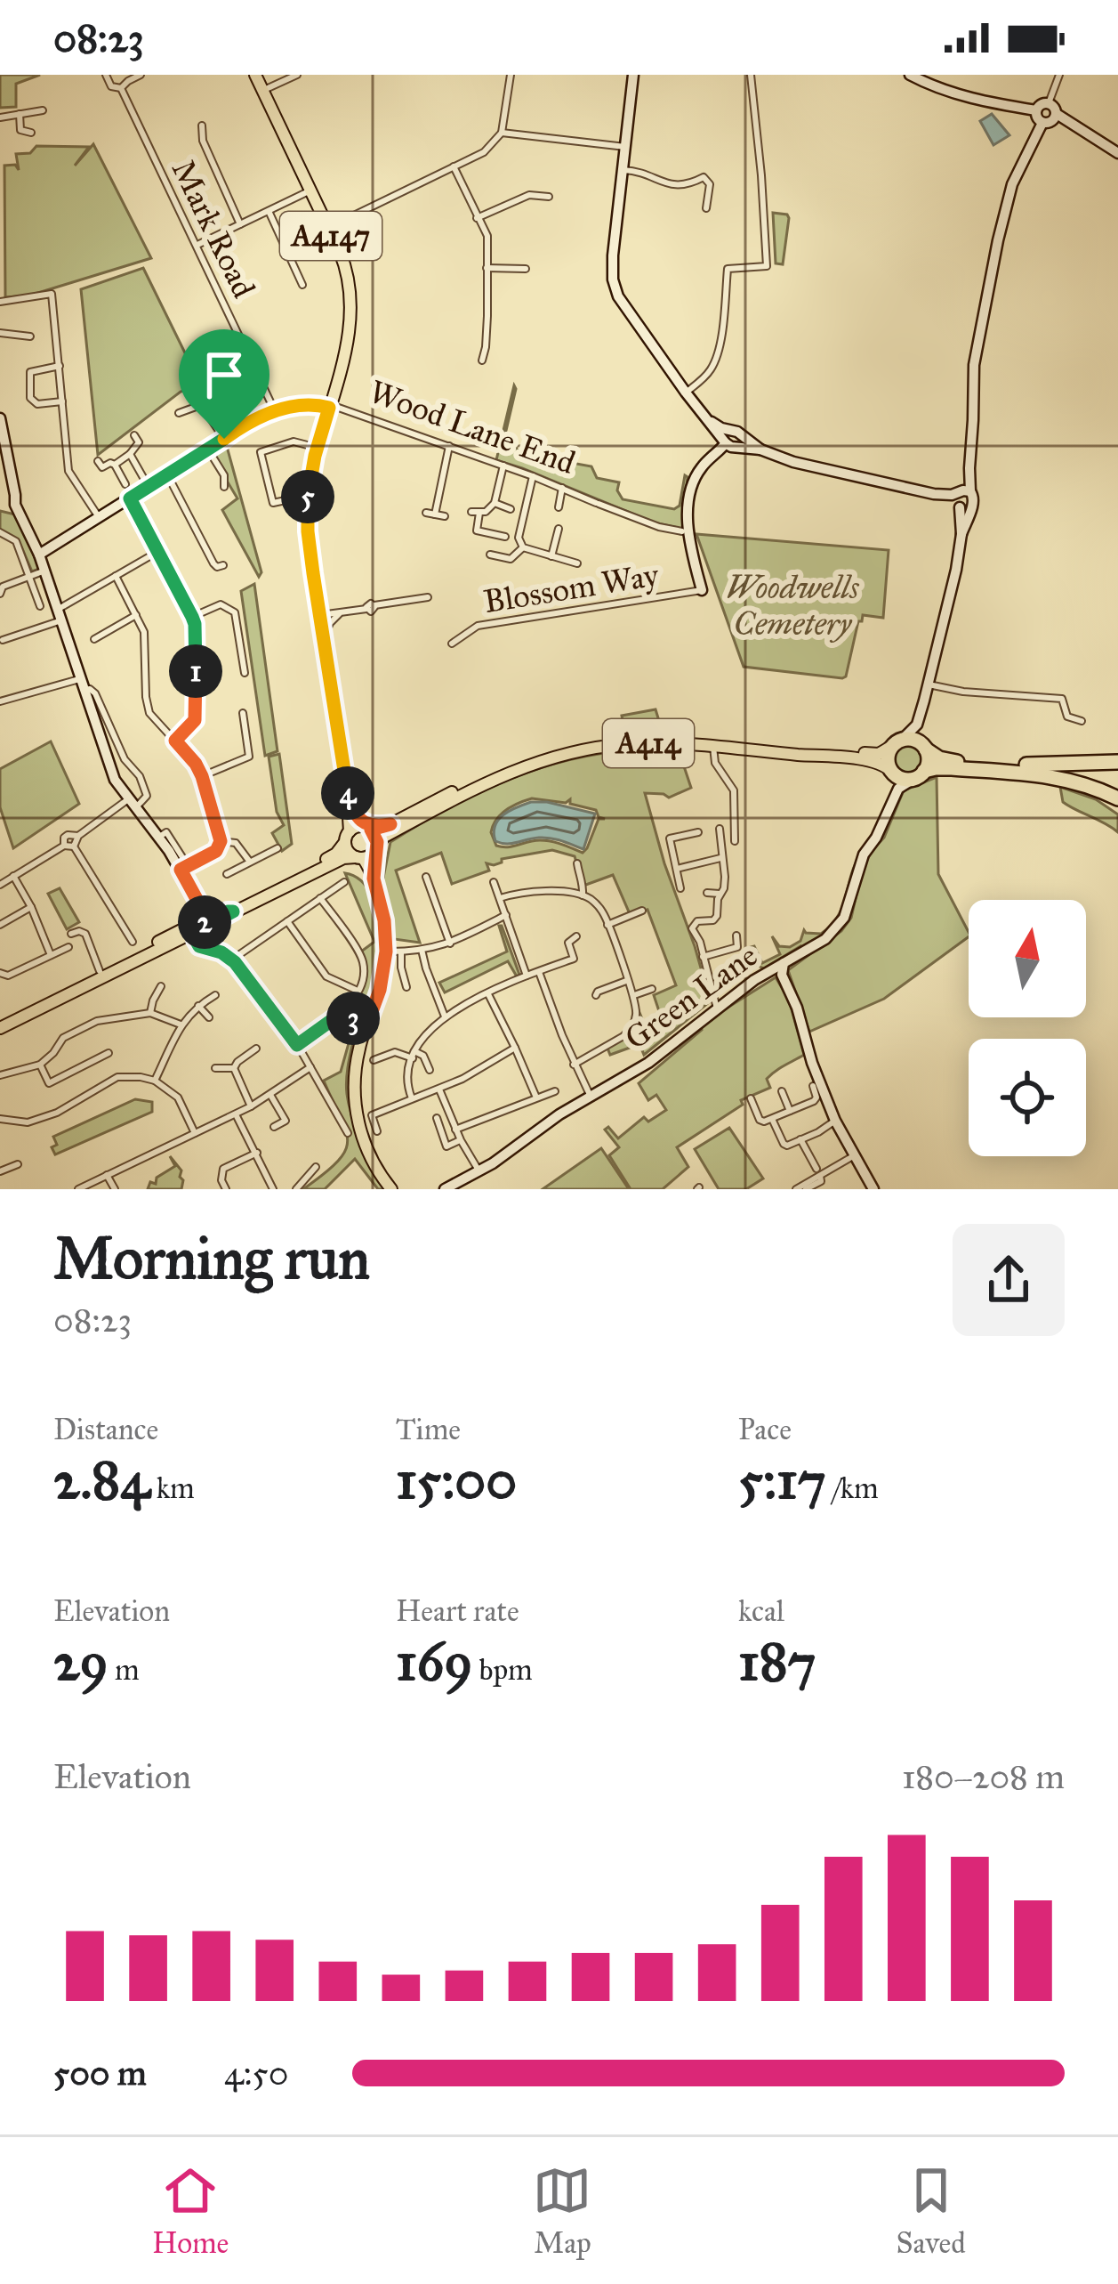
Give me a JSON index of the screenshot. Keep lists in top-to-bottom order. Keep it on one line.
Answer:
{"streets":{"main road":["A4147","A414"],"street":["Mark Road","Wood Lane End","Blossom Way","Green Lane"]},"crossings":[["Mark Road","Wood Lane End"],["A4147","Wood Lane End"],["A4147","A414"],["A414","Green Lane"]],"parks":["Woodwells Cemetery"],"north":"top","page":{"status":"08:23","pins":["5","1","4","2","3"],"heading":["Morning run","08:23"],"stats":[["Distance","2.84 km"],["Time","15:00"],["Pace","5:17 /km"],["Elevation","29 m"],["Heart rate","169 bpm"],["kcal","187"]],"chart":["Elevation","180–208 m"],"list":[{"name":"500 m","note":"4:50"}],"tabs":["Home","Map","Saved"]}}
